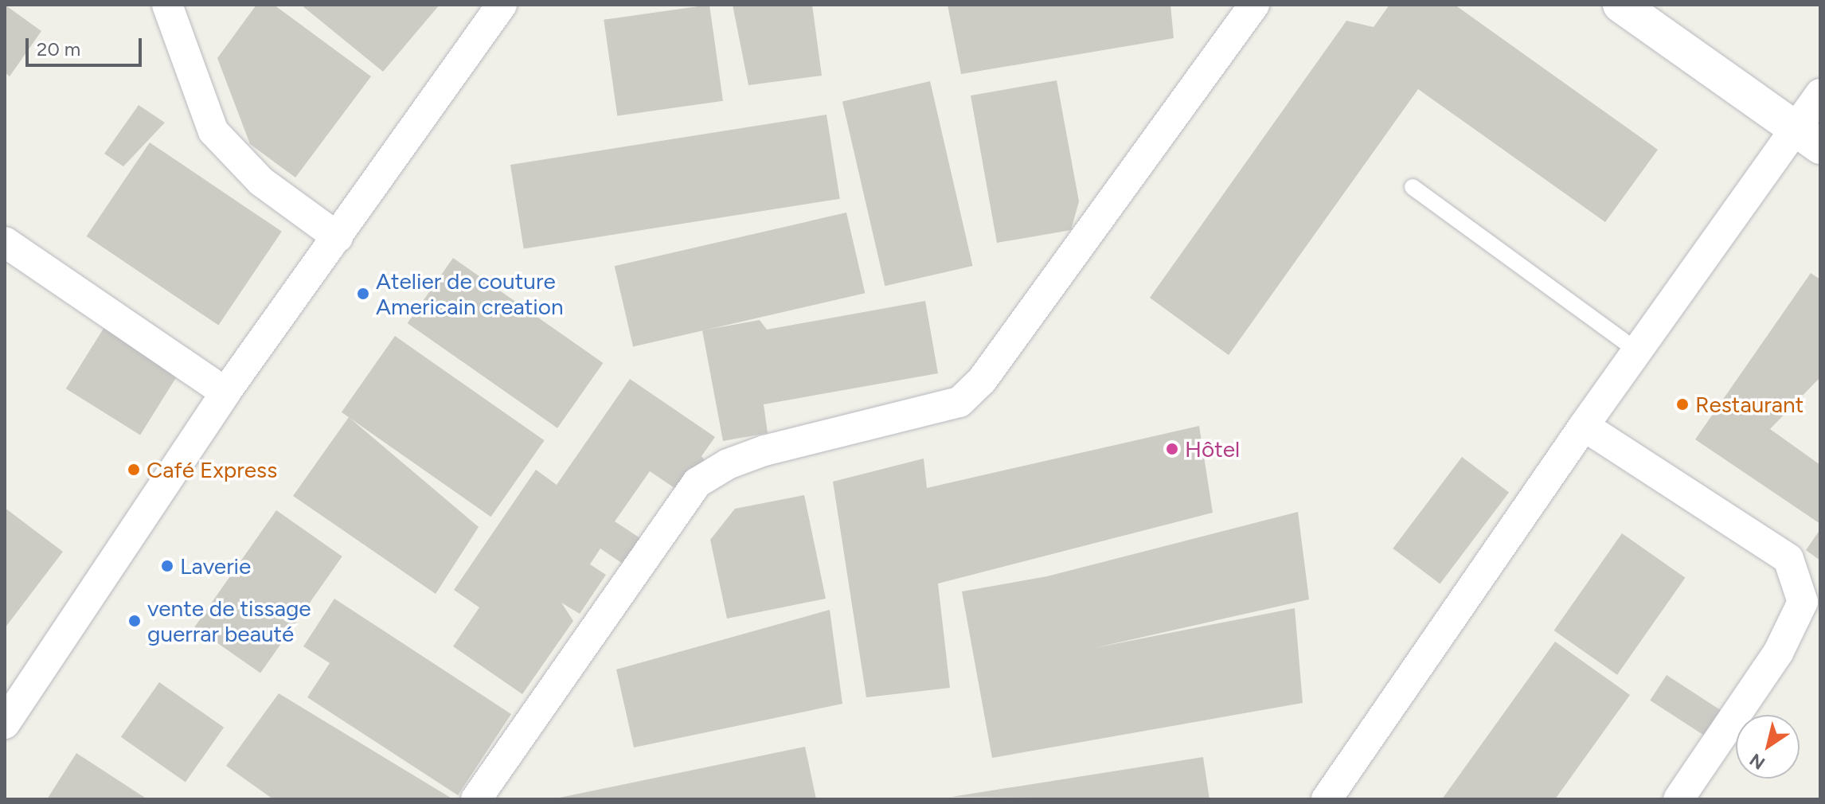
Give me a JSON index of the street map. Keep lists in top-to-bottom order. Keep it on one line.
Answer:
{"places":["Atelier de couture Americain creation","Restaurant","Hôtel","Café Express","Laverie","vente de tissage guerrar beauté"],"scale_bar":"20 m","north":"bottom left"}
